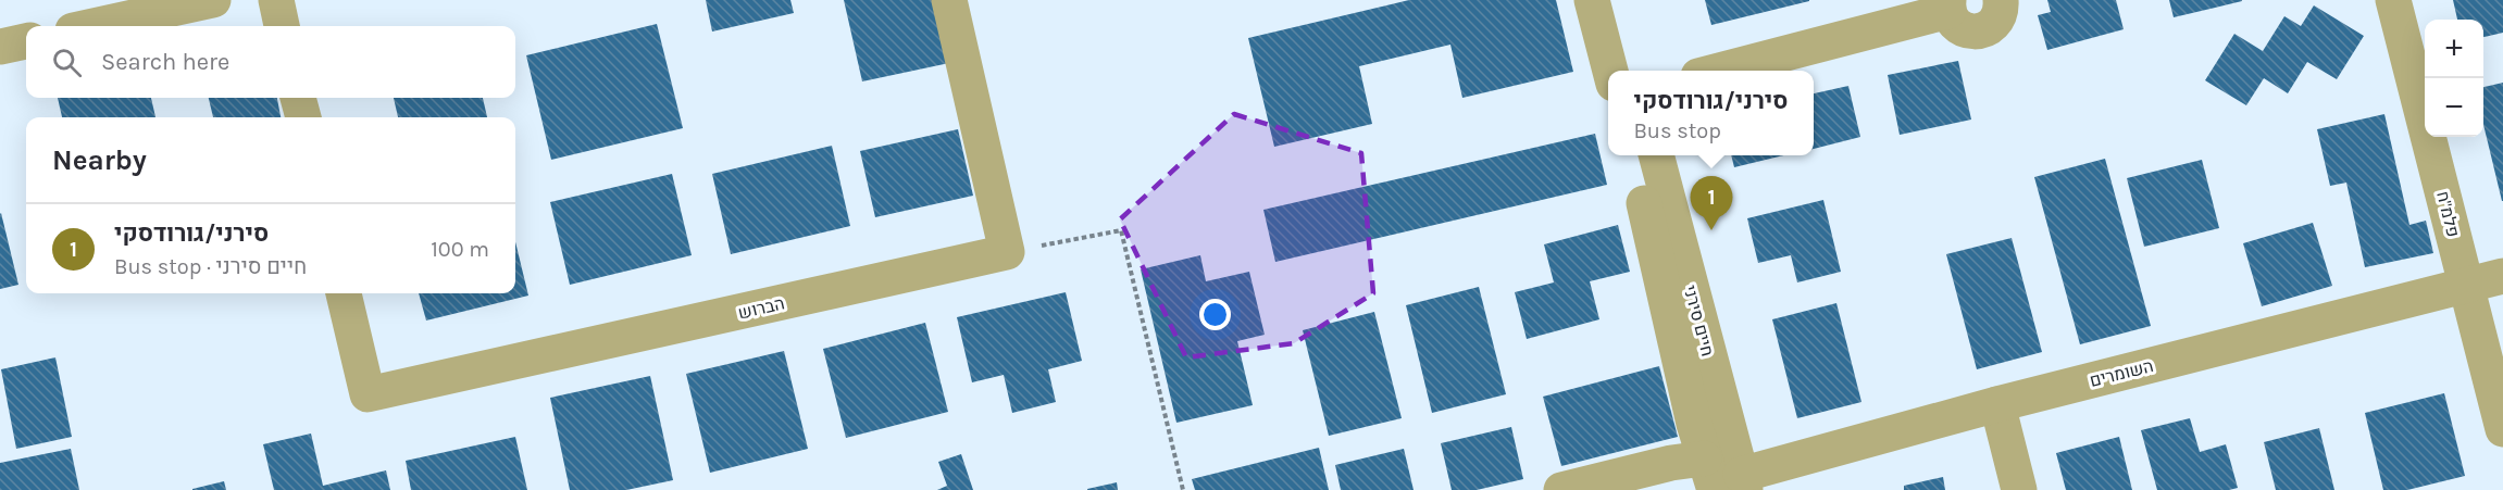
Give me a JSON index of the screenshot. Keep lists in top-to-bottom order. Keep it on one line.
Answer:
{"streets":{"street":["פלמ\"ח","הברוש","חיים סירני","השומרים"]},"crossings":[["פלמ\"ח","השומרים"],["חיים סירני","השומרים"]],"page":{"map_buttons":["+","−"],"search":"Search here","popup":["סירני/גורודסקי","Bus stop"],"heading":"Nearby","pins":"1","list":[{"mark":"1","name":"סירני/גורודסקי","note":"Bus stop · חיים סירני","value":"100 m"}]}}
